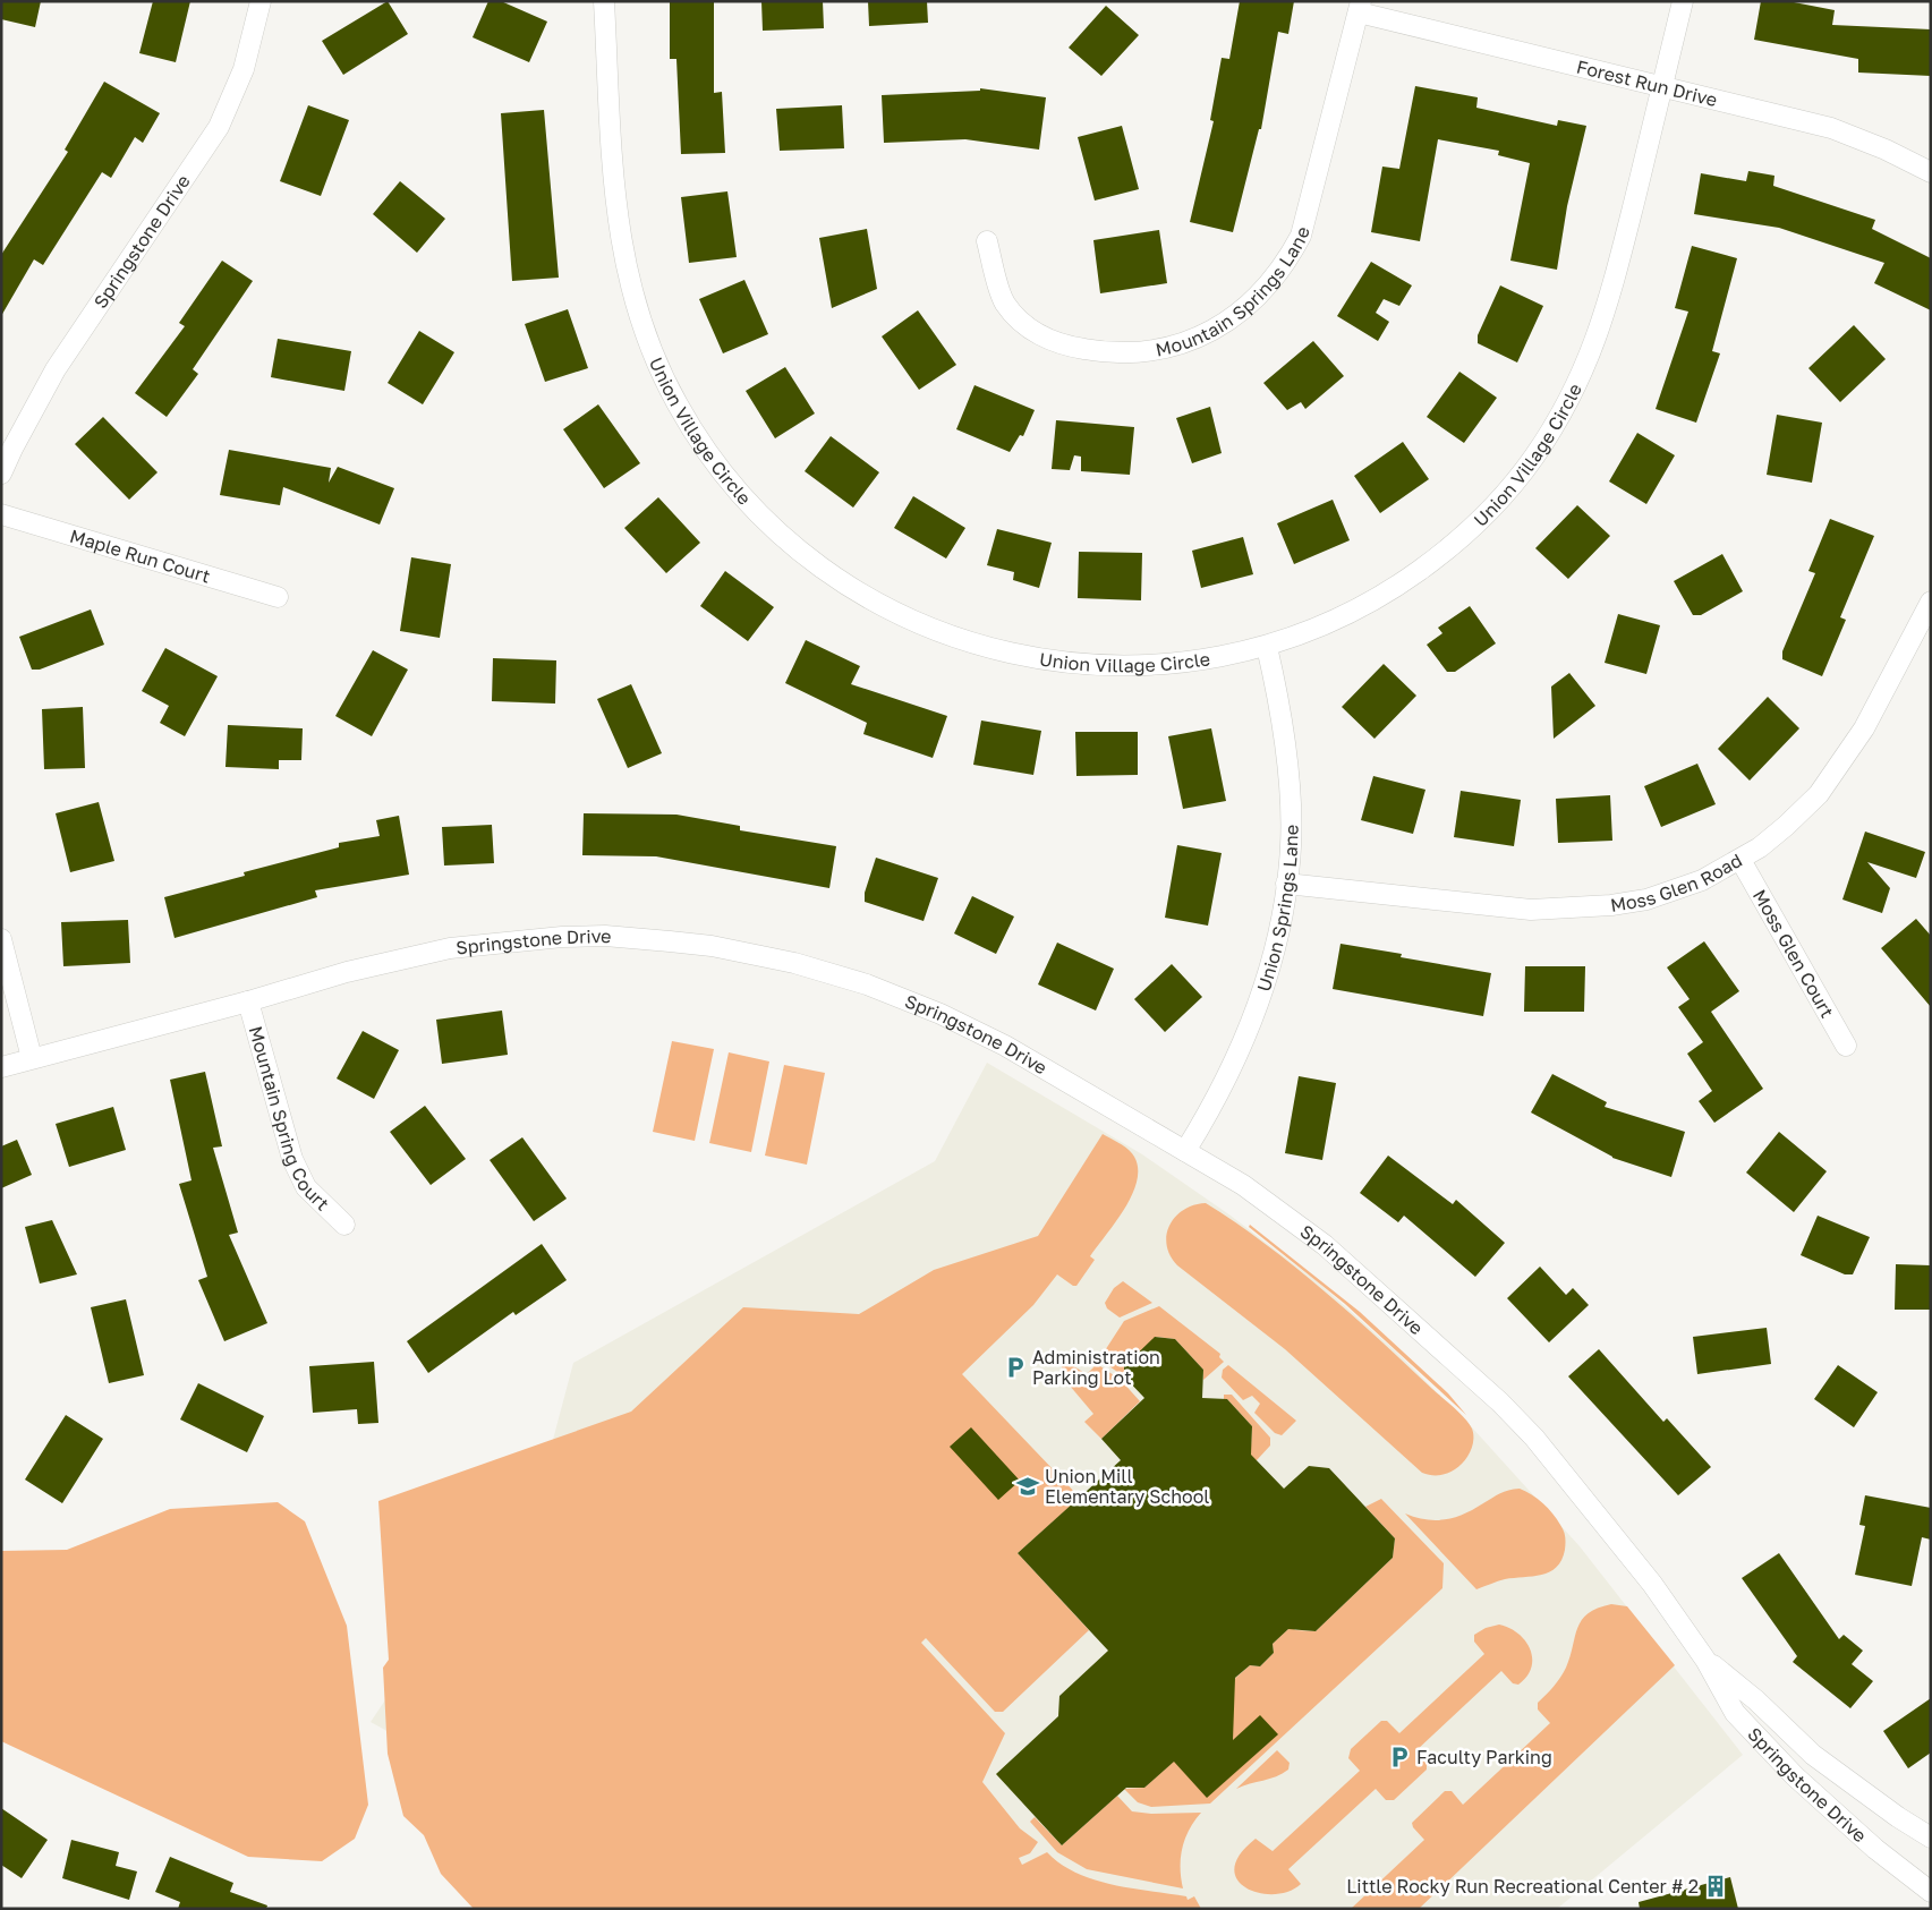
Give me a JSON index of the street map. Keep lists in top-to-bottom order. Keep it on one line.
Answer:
{"streets":{"street":["Forest Run Drive","Springstone Drive","Mountain Springs Lane","Union Village Circle","Maple Run Court","Moss Glen Road","Union Springs Lane","Moss Glen Court","Mountain Spring Court"]},"crossings":[["Forest Run Drive","Mountain Springs Lane"],["Forest Run Drive","Union Village Circle"],["Springstone Drive","Union Springs Lane"],["Springstone Drive","Mountain Spring Court"],["Union Village Circle","Union Springs Lane"],["Moss Glen Road","Union Springs Lane"],["Moss Glen Road","Moss Glen Court"]],"places":{"parking":["Administration Parking Lot","Faculty Parking"],"school or university":["Union Mill Elementary School"],"building":["Little Rocky Run Recreational Center # 2"]}}
